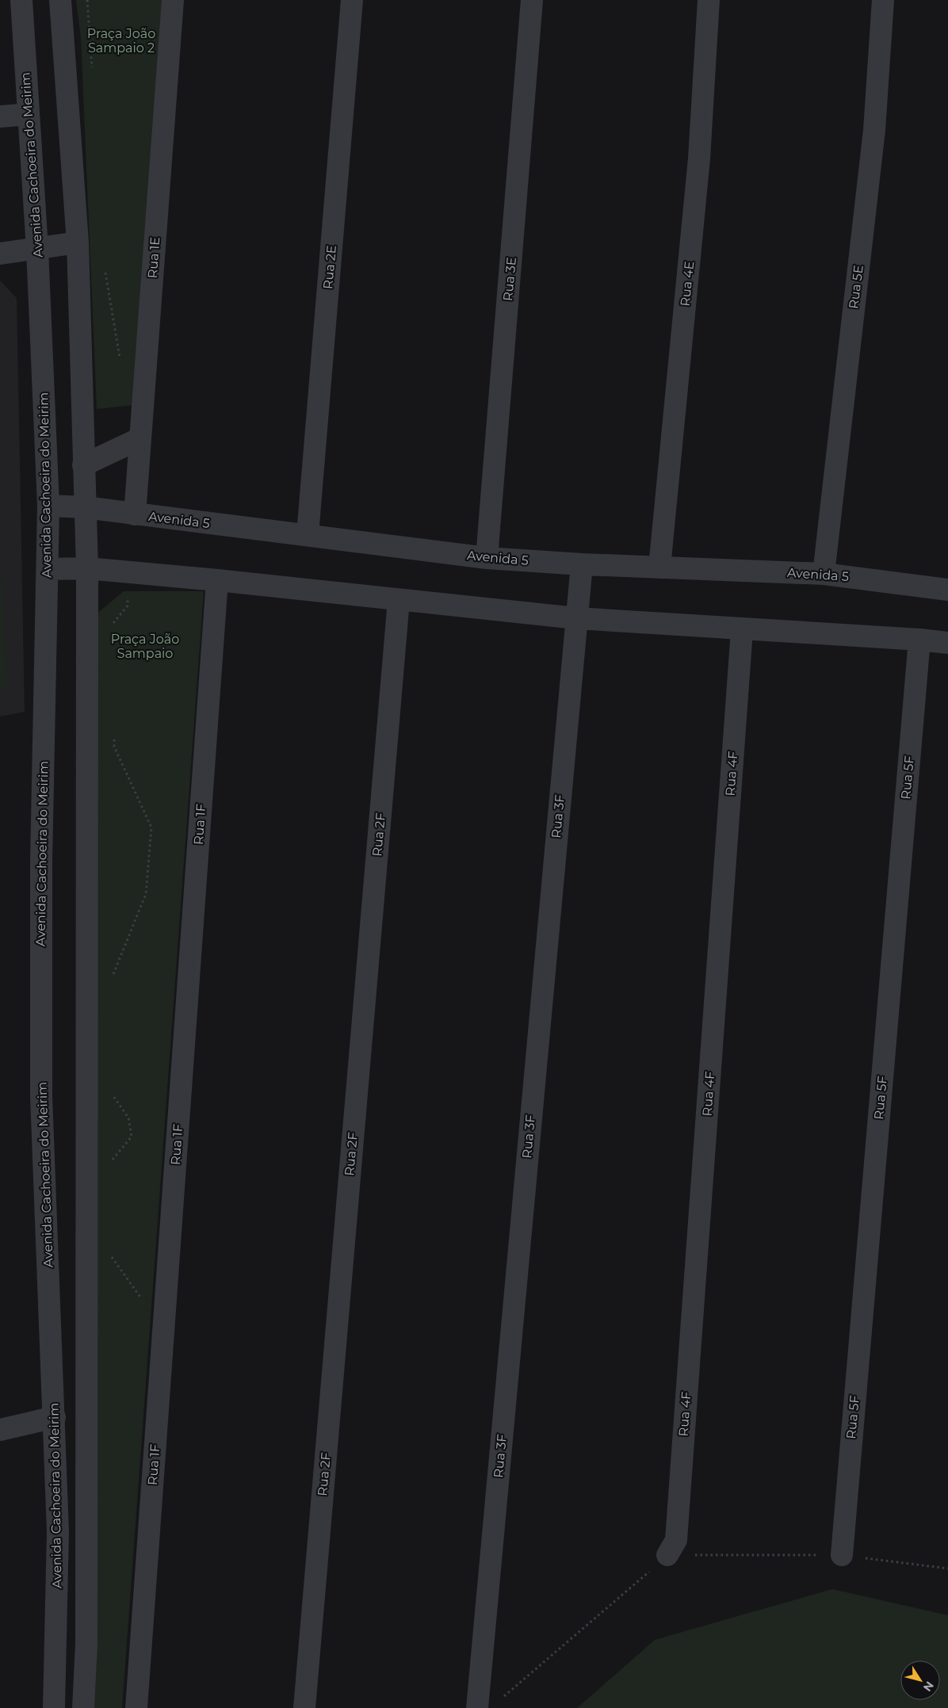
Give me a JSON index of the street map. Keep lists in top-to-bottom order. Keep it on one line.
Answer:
{"streets":{"street":["Avenida Cachoeira do Meirim","Rua 1E","Rua 2E","Rua 3E","Rua 4E","Rua 5E","Avenida 5","Rua 4F","Rua 5F","Rua 3F","Rua 1F","Rua 2F"]},"crossings":[["Avenida Cachoeira do Meirim","Avenida 5"],["Rua 1E","Avenida 5"],["Rua 2E","Avenida 5"],["Rua 3E","Avenida 5"],["Rua 4E","Avenida 5"],["Rua 5E","Avenida 5"],["Avenida 5","Rua 3F"]],"parks":["Praça João Sampaio 2","Praça João Sampaio"],"north":"bottom right"}
